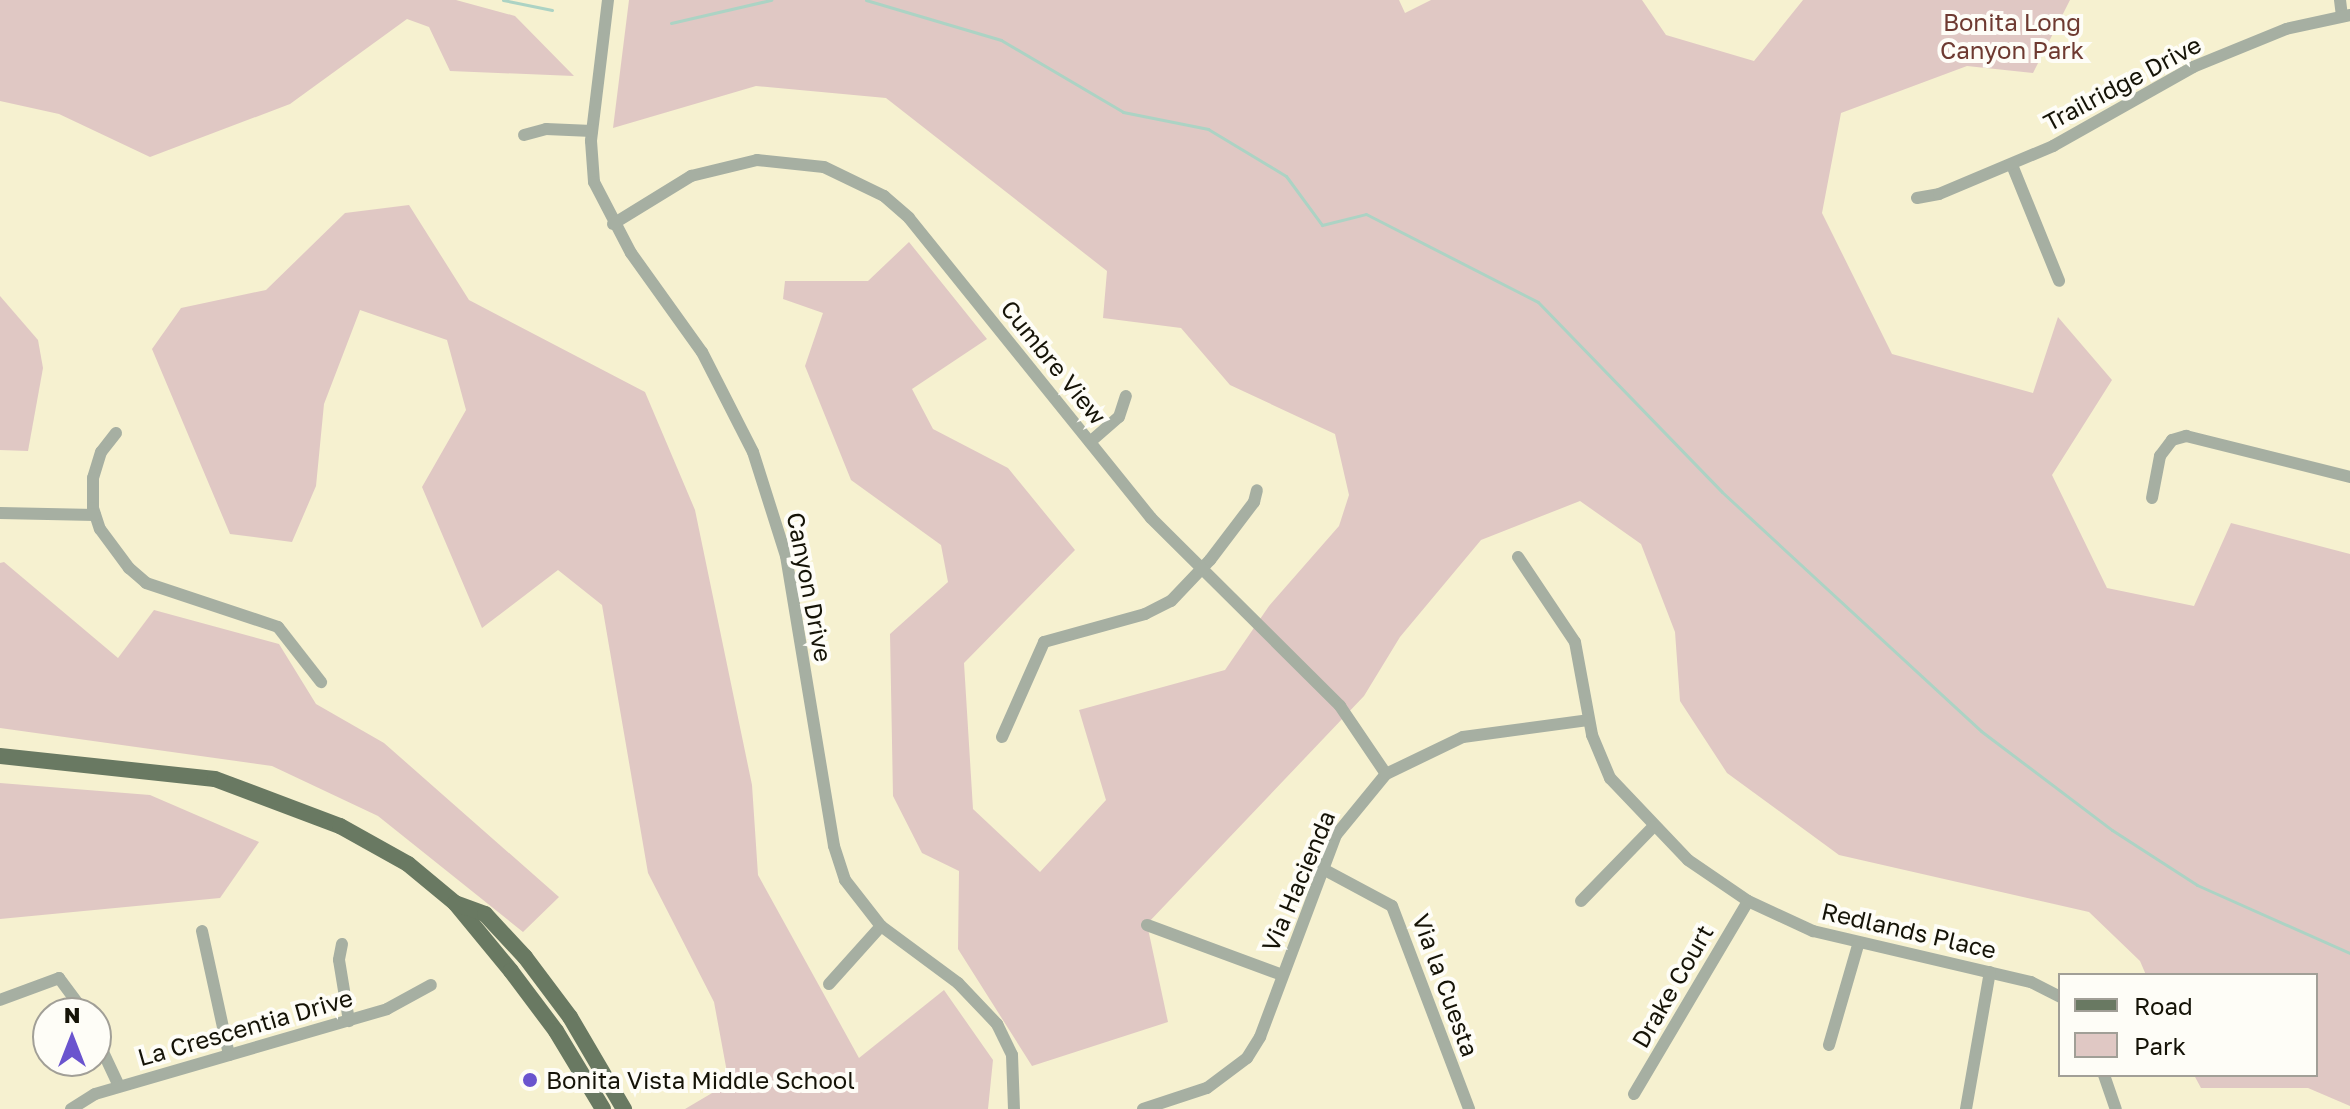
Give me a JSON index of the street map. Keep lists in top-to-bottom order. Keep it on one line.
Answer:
{"streets":{"street":["Trailridge Drive","Cumbre View","Canyon Drive","Via Hacienda","Redlands Place","Via la Cuesta","Drake Court","La Crescentia Drive"]},"crossings":[["Cumbre View","Canyon Drive"],["Cumbre View","Via Hacienda"],["Via Hacienda","Redlands Place"],["Via Hacienda","Via la Cuesta"],["Redlands Place","Drake Court"]],"parks":["Bonita Long Canyon Park"],"places":["Bonita Vista Middle School"],"legend":["Road","Park"],"north":"top"}
